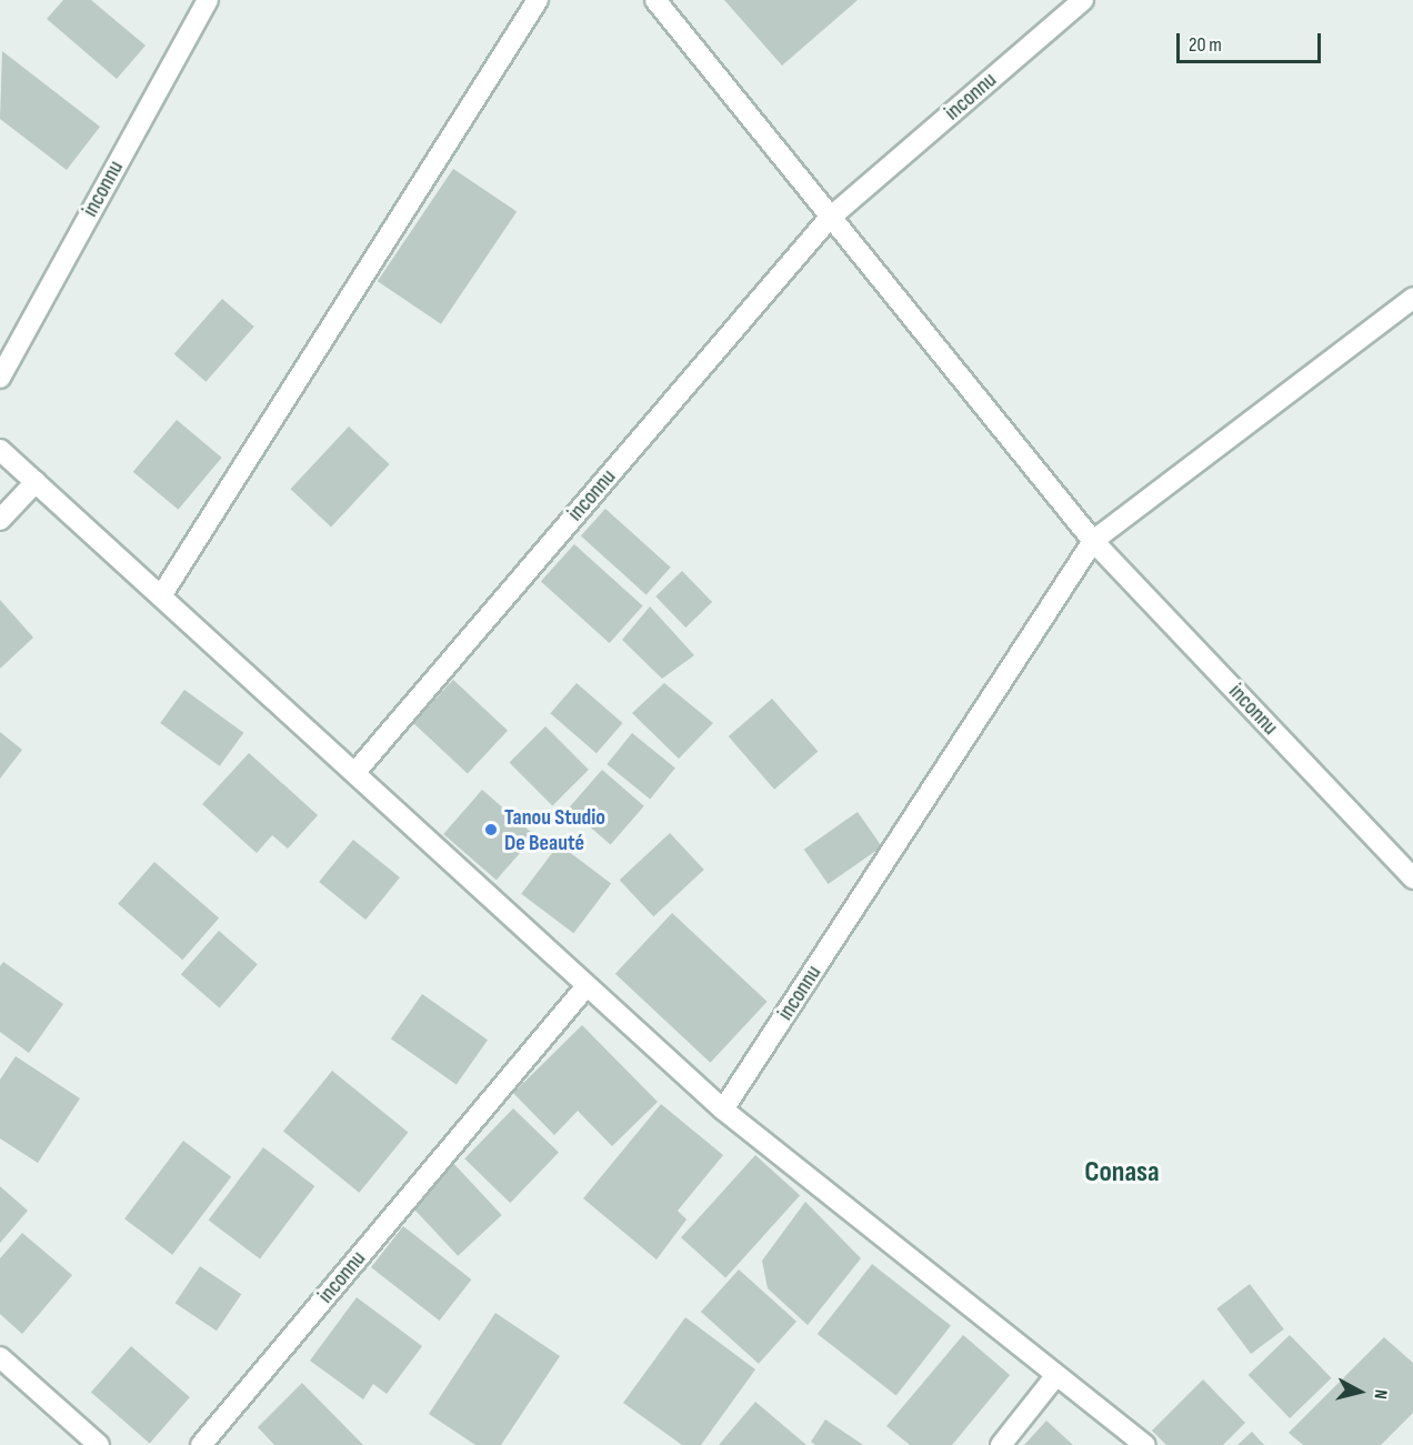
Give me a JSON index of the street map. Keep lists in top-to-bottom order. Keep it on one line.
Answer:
{"streets":{"street":["inconnu"]},"districts":["Conasa"],"places":["Tanou Studio De Beauté"],"scale_bar":"20 m","north":"right"}
